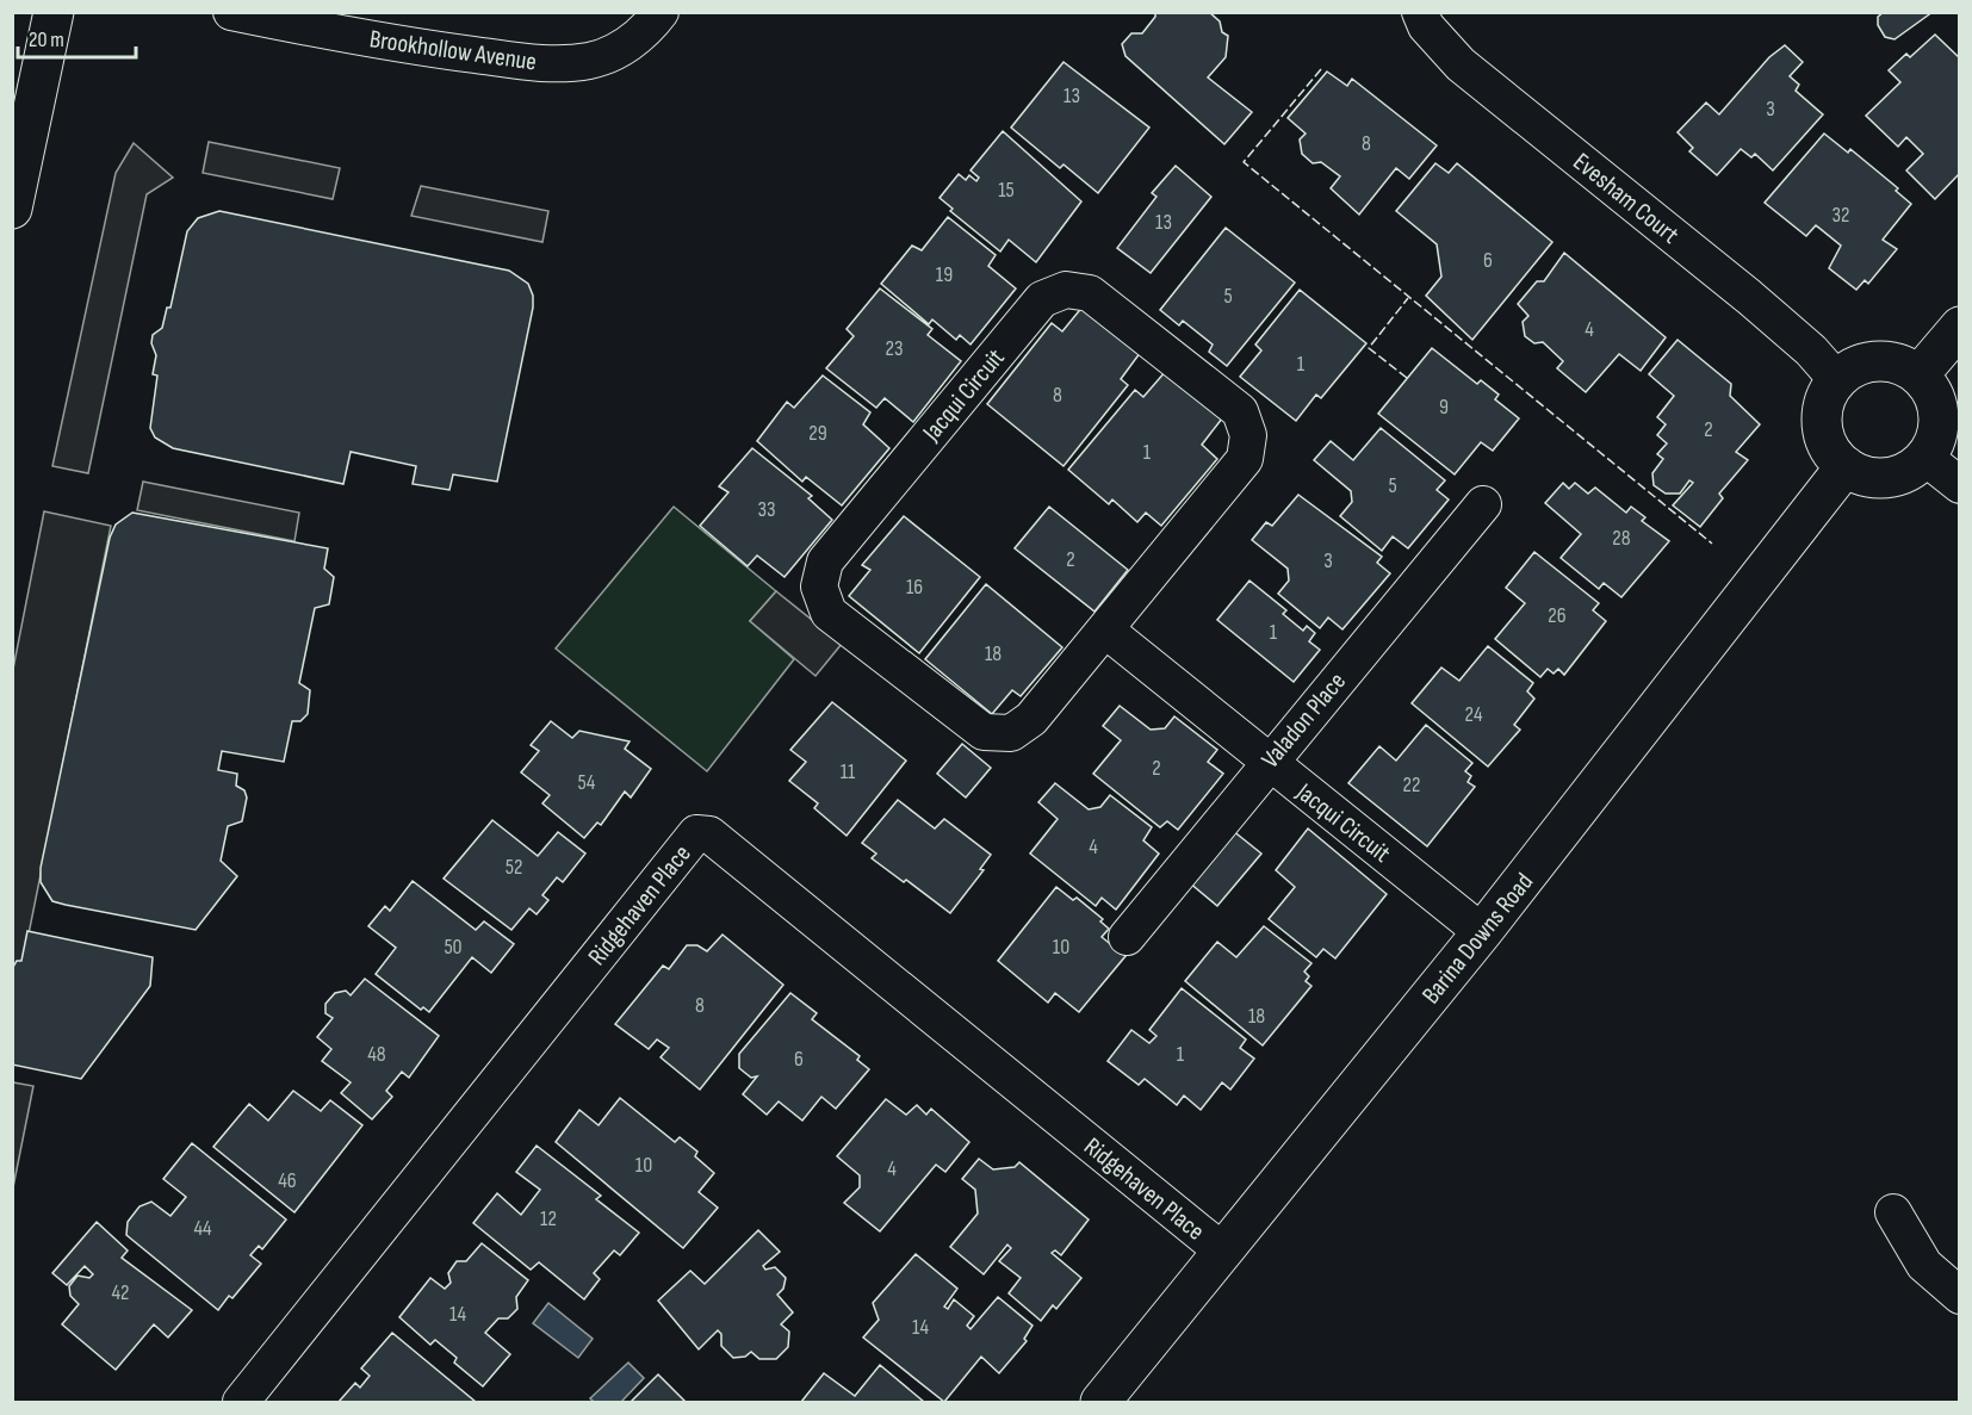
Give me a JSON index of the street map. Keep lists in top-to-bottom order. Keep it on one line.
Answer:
{"streets":{"street":["Brookhollow Avenue","Evesham Court","Jacqui Circuit","Valadon Place","Ridgehaven Place","Barina Downs Road"]},"crossings":[["Evesham Court","Barina Downs Road"],["Jacqui Circuit","Valadon Place"],["Jacqui Circuit","Barina Downs Road"],["Ridgehaven Place","Barina Downs Road"]],"house_numbers":["13","3","8","15","32","13","6","19","5","4","23","1","8","9","2","29","1","5","33","28","2","3","16","26","1","18","24","2","11","54","22","4","52","50","10","8","18","48","1","6","10","4","46","12","44","42","14","14"],"scale_bar":"20 m"}
